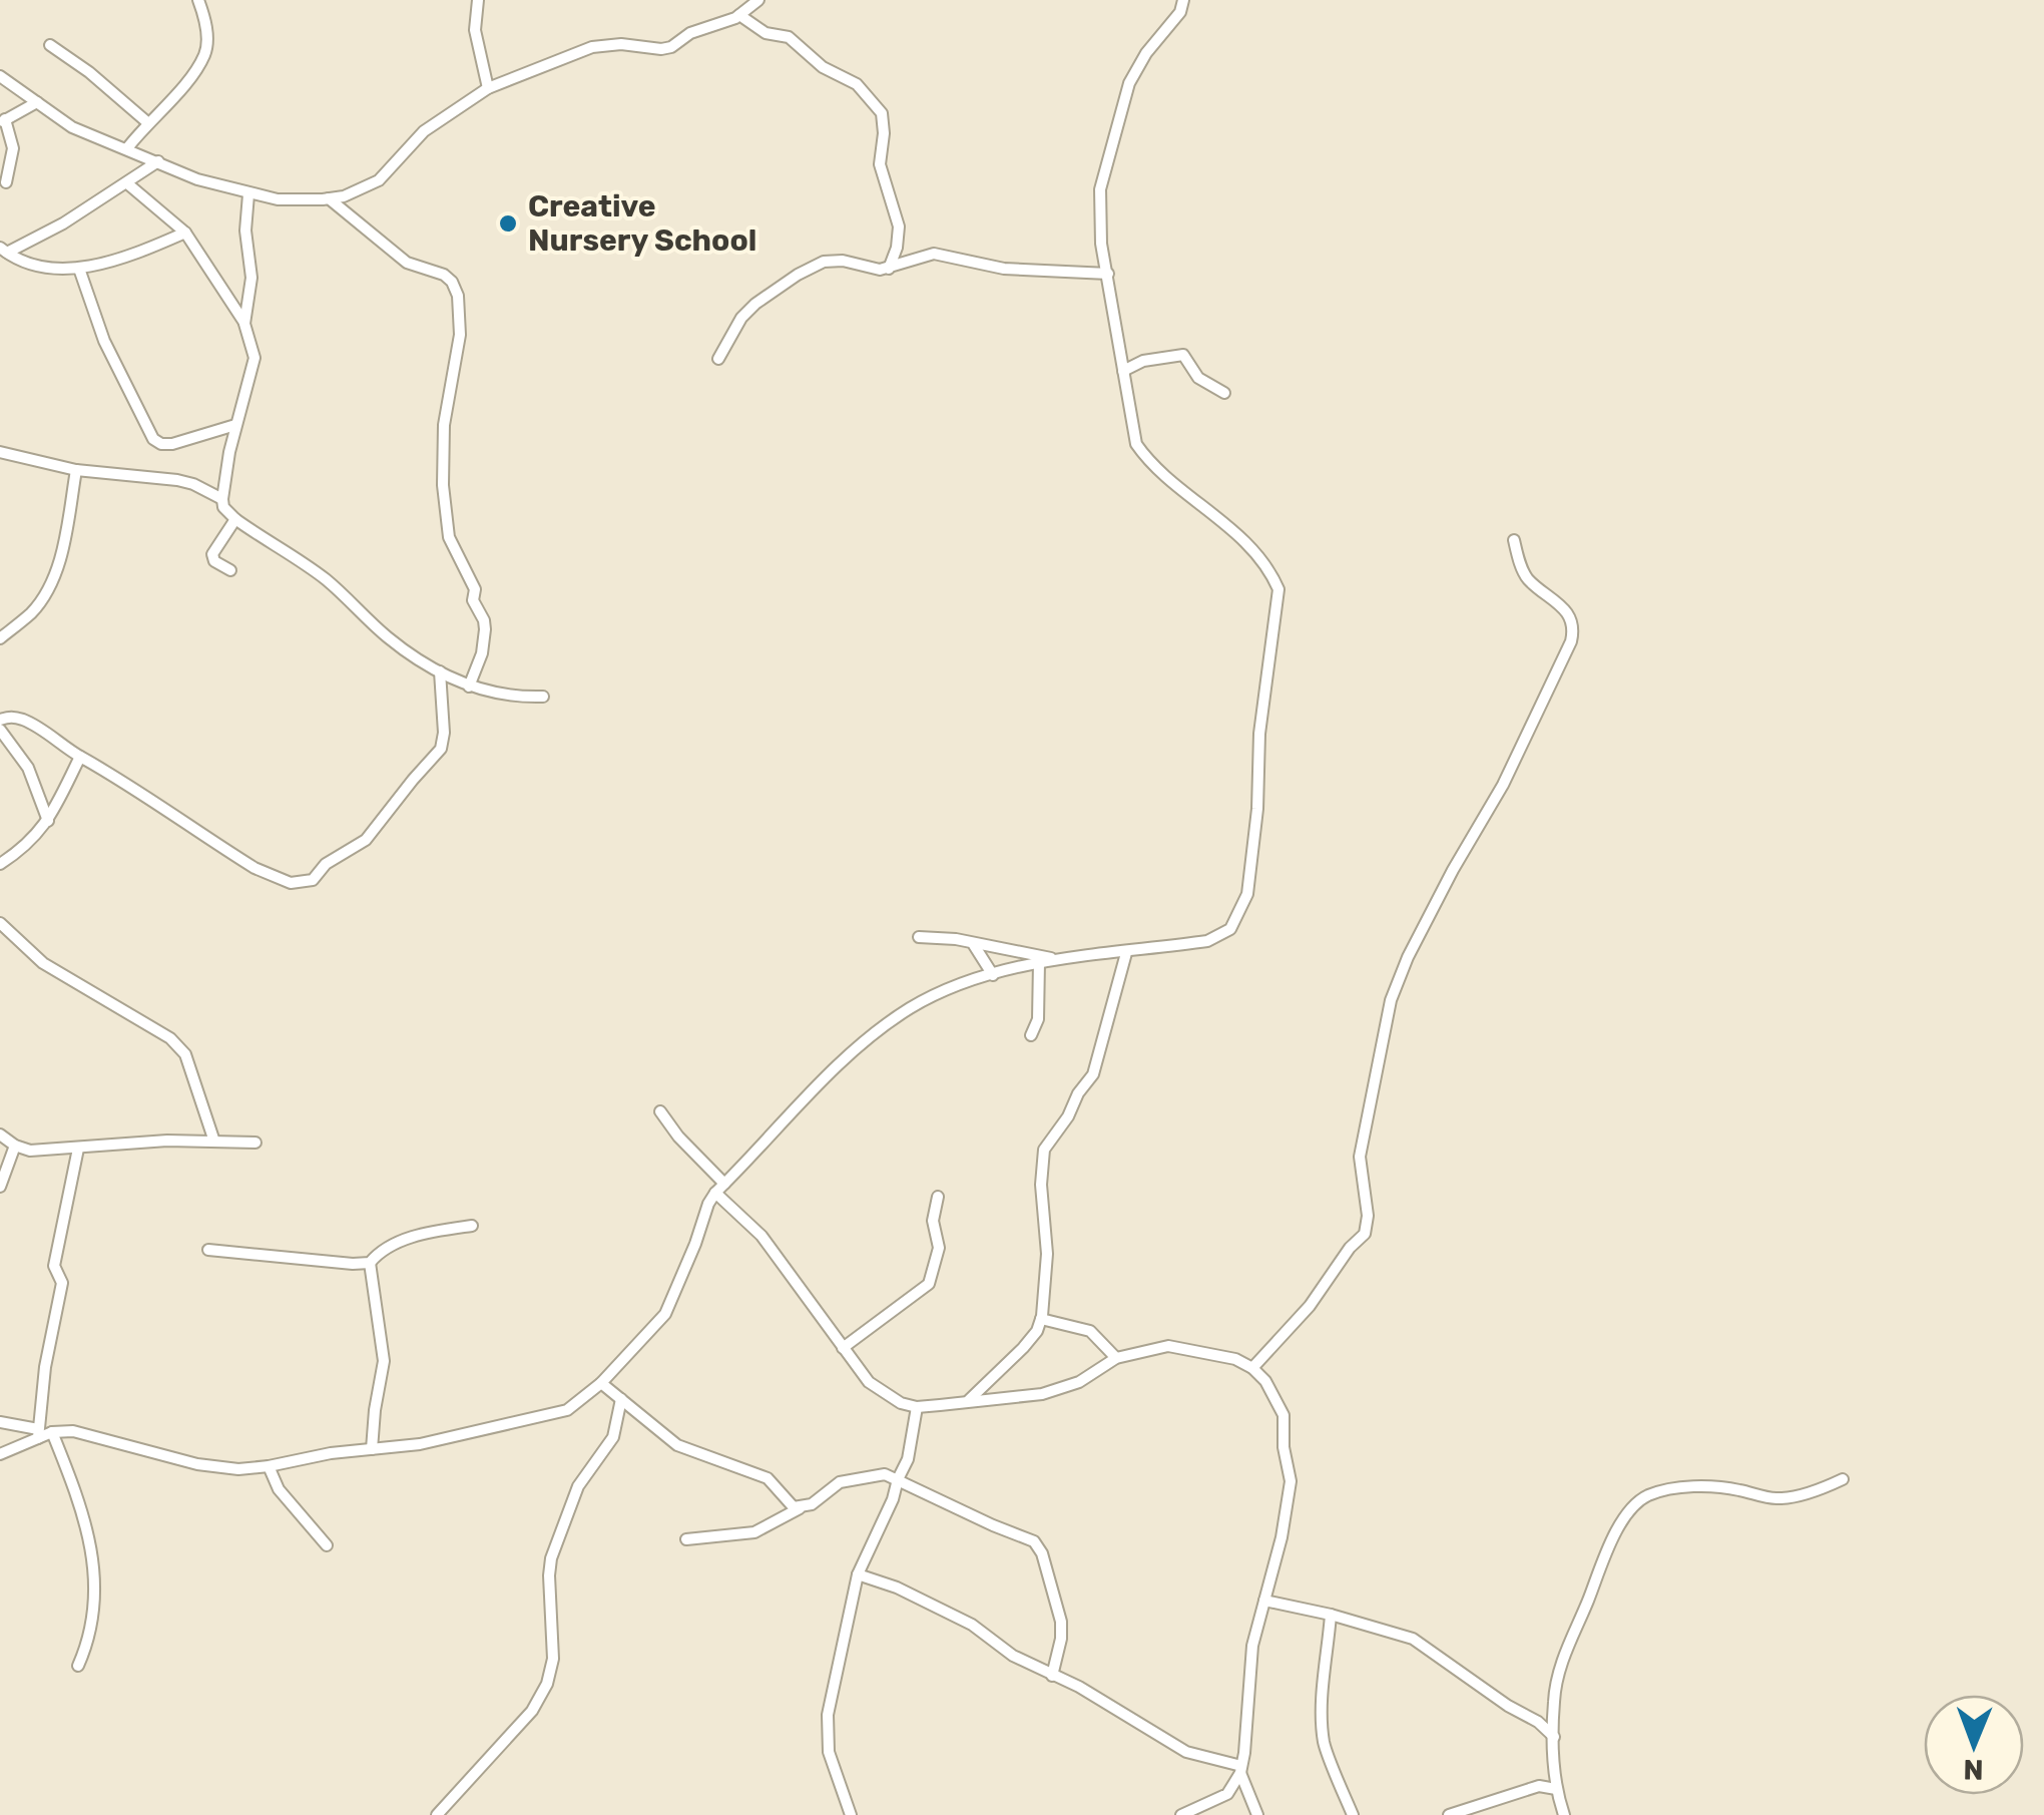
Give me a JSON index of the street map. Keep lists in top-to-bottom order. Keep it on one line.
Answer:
{"places":["Creative Nursery School"],"north":"bottom"}
